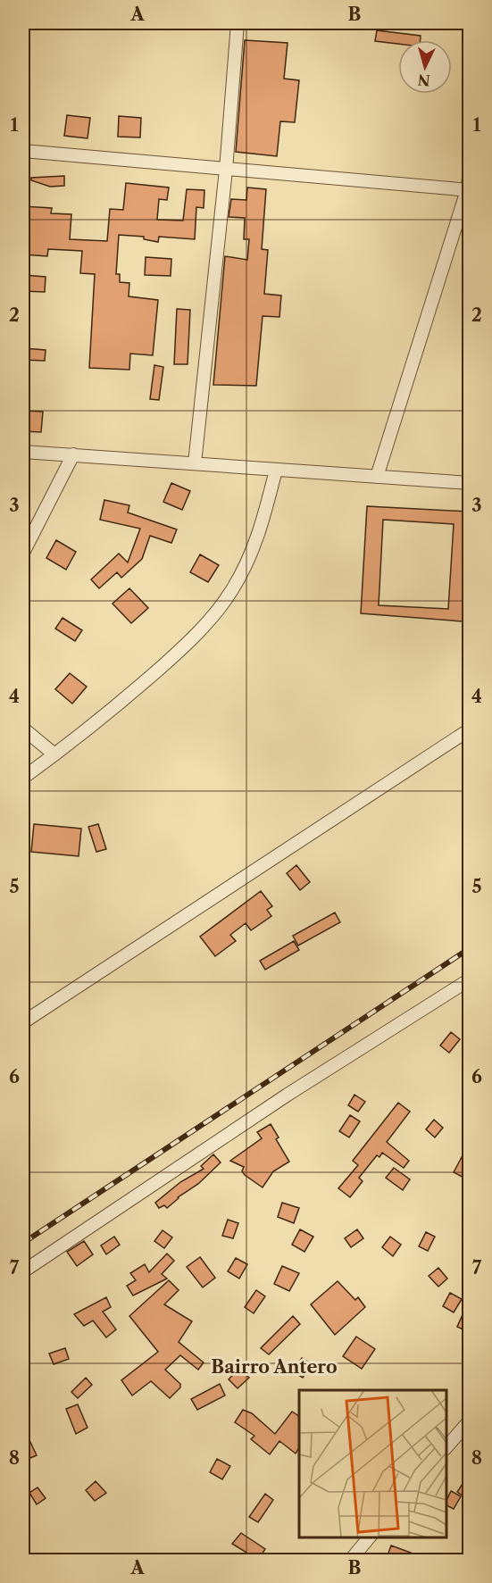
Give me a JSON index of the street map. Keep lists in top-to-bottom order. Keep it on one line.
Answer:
{"districts":["Bairro Antero"],"north":"bottom","grid":{"columns":["A","B"],"rows":["1","2","3","4","5","6","7","8"]}}
